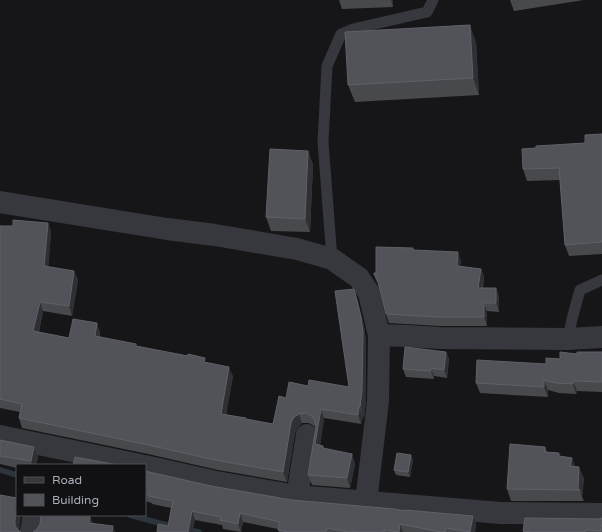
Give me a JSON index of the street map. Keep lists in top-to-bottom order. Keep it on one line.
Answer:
{"legend":["Road","Building"]}
